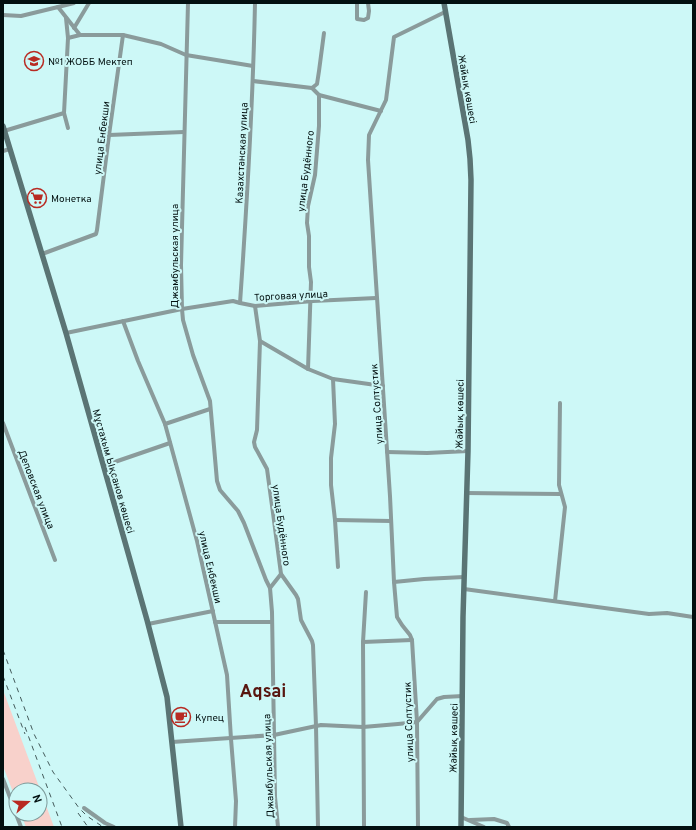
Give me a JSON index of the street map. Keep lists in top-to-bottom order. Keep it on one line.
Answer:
{"streets":{"street":["Жайық көшесі","улица Енбекши","Казахстанская улица","улица Будённого","Джамбульская улица","Торговая улица","улица Солтустик","Мұстахым Ықсанов көшесі","Деповская улица"]},"crossings":[["Жайық көшесі","улица Солтустик"],["улица Енбекши","Торговая улица"],["улица Енбекши","Мұстахым Ықсанов көшесі"],["Казахстанская улица","Торговая улица"],["улица Будённого","Торговая улица"],["Джамбульская улица","Торговая улица"],["Торговая улица","улица Солтустик"],["Торговая улица","Мұстахым Ықсанов көшесі"]],"districts":["Aqsai"],"places":{"school or university":["№1 ЖОББ Мектеп"],"supermarket":["Монетка"],"cafe":["Купец"]},"north":"right"}
